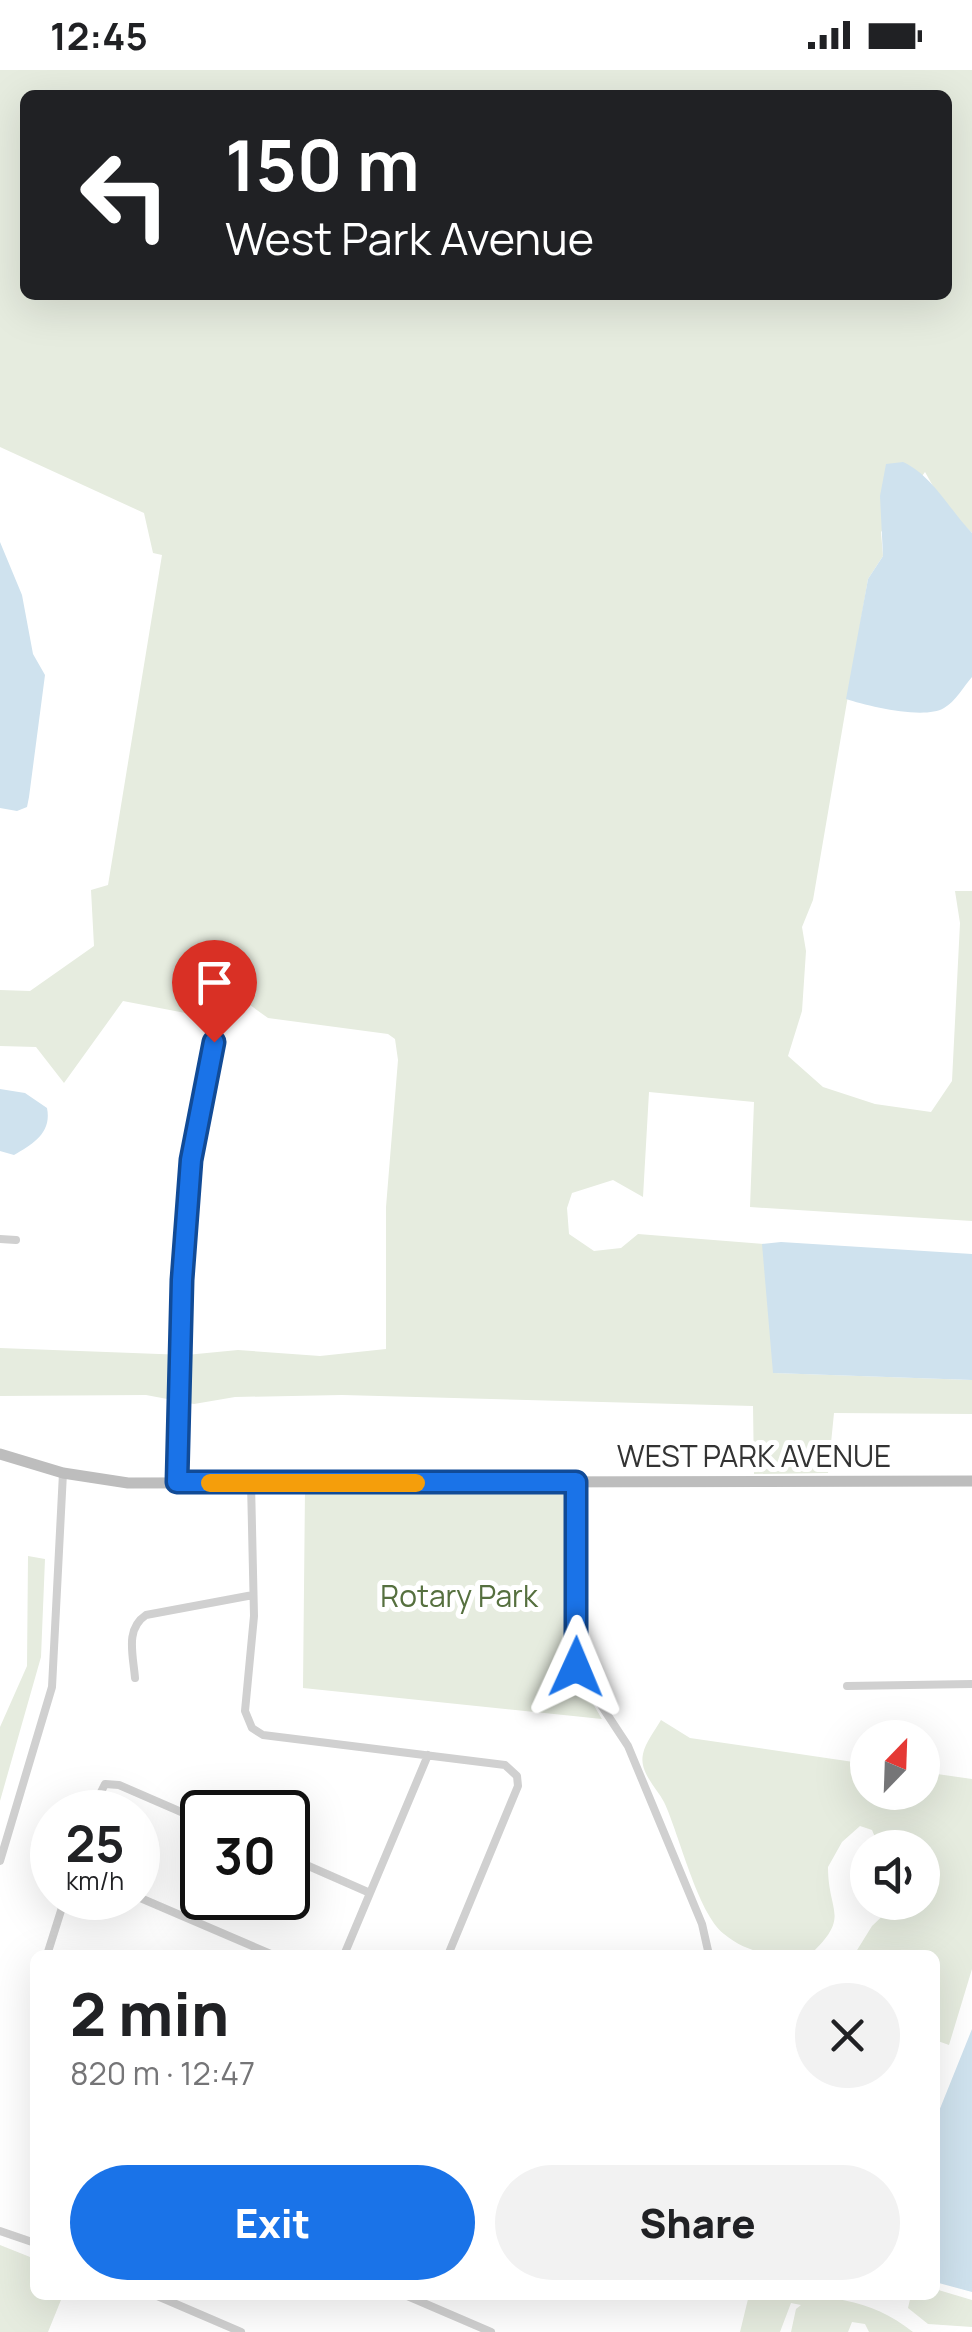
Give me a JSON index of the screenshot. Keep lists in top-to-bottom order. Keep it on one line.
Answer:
{"streets":{"street":["WEST PARK AVENUE"]},"parks":["Rotary Park"],"north":"top right","page":{"status":"12:45","turn":["150 m","West Park Avenue"],"speed":"25 km/h","limit":"30","heading":["2 min","820 m · 12:47"],"buttons":["Exit","Share"]}}
